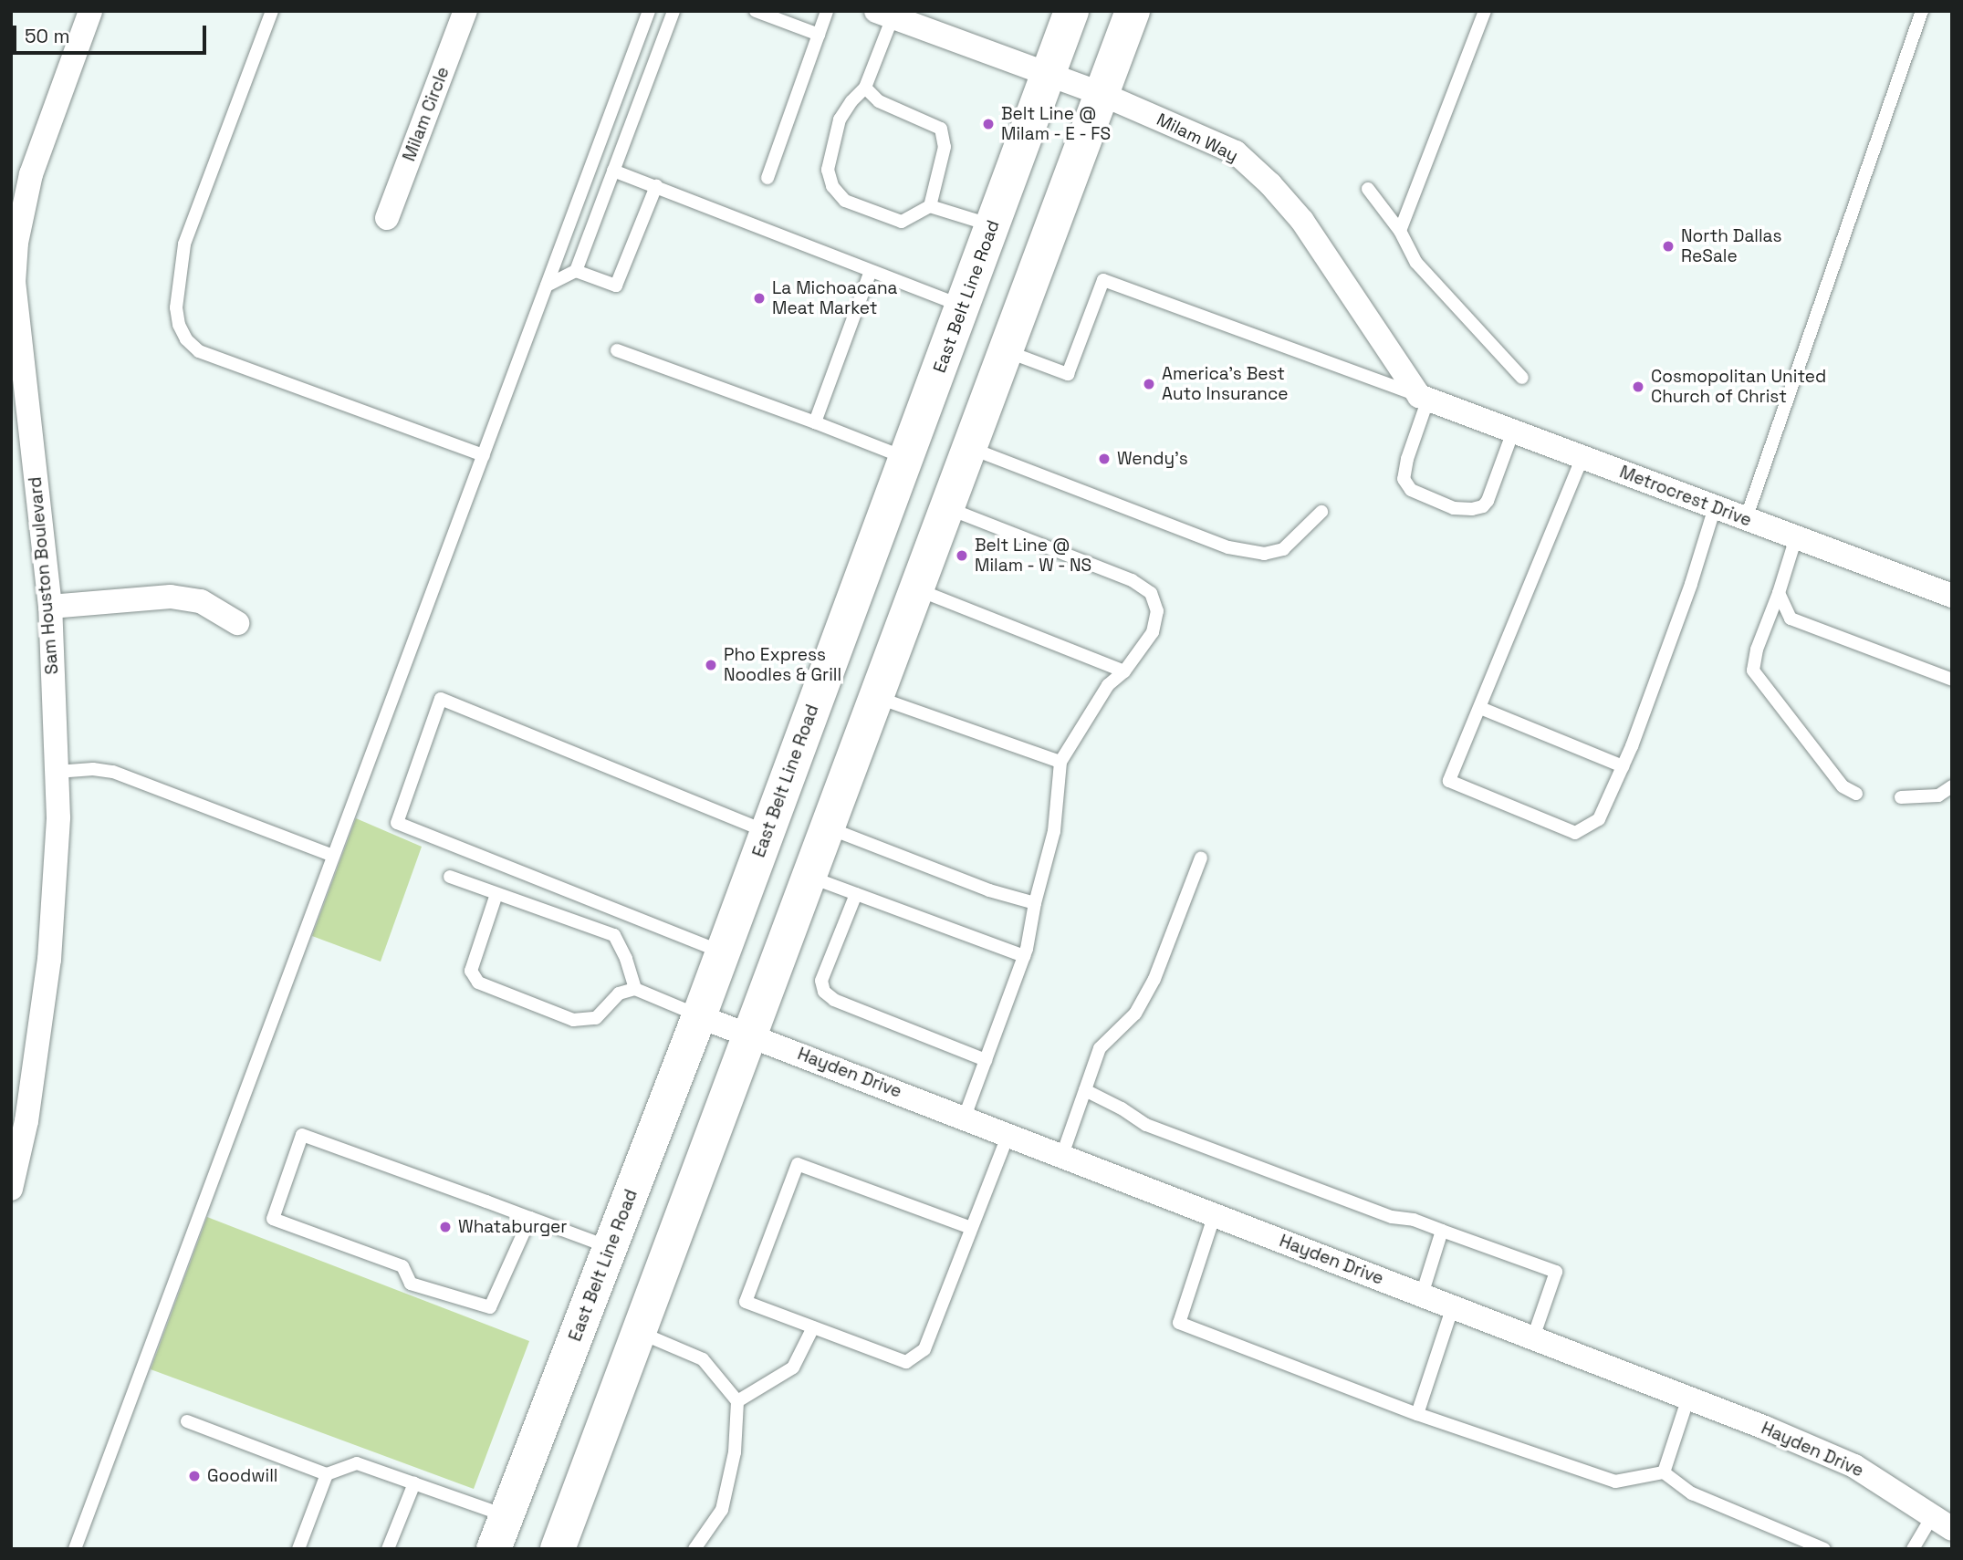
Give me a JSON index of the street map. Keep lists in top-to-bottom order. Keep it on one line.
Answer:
{"streets":{"main road":["East Belt Line Road"],"street":["Milam Circle","Milam Way","Metrocrest Drive","Sam Houston Boulevard","Hayden Drive"]},"crossings":[["Milam Way","East Belt Line Road"],["Milam Way","Metrocrest Drive"],["East Belt Line Road","Hayden Drive"]],"places":["Belt Line @ Milam - E - FS","North Dallas ReSale","La Michoacana Meat Market","America's Best Auto Insurance","Cosmopolitan United Church of Christ","Wendy's","Belt Line @ Milam - W - NS","Pho Express Noodles & Grill","Whataburger","Goodwill"],"scale_bar":"50 m"}
